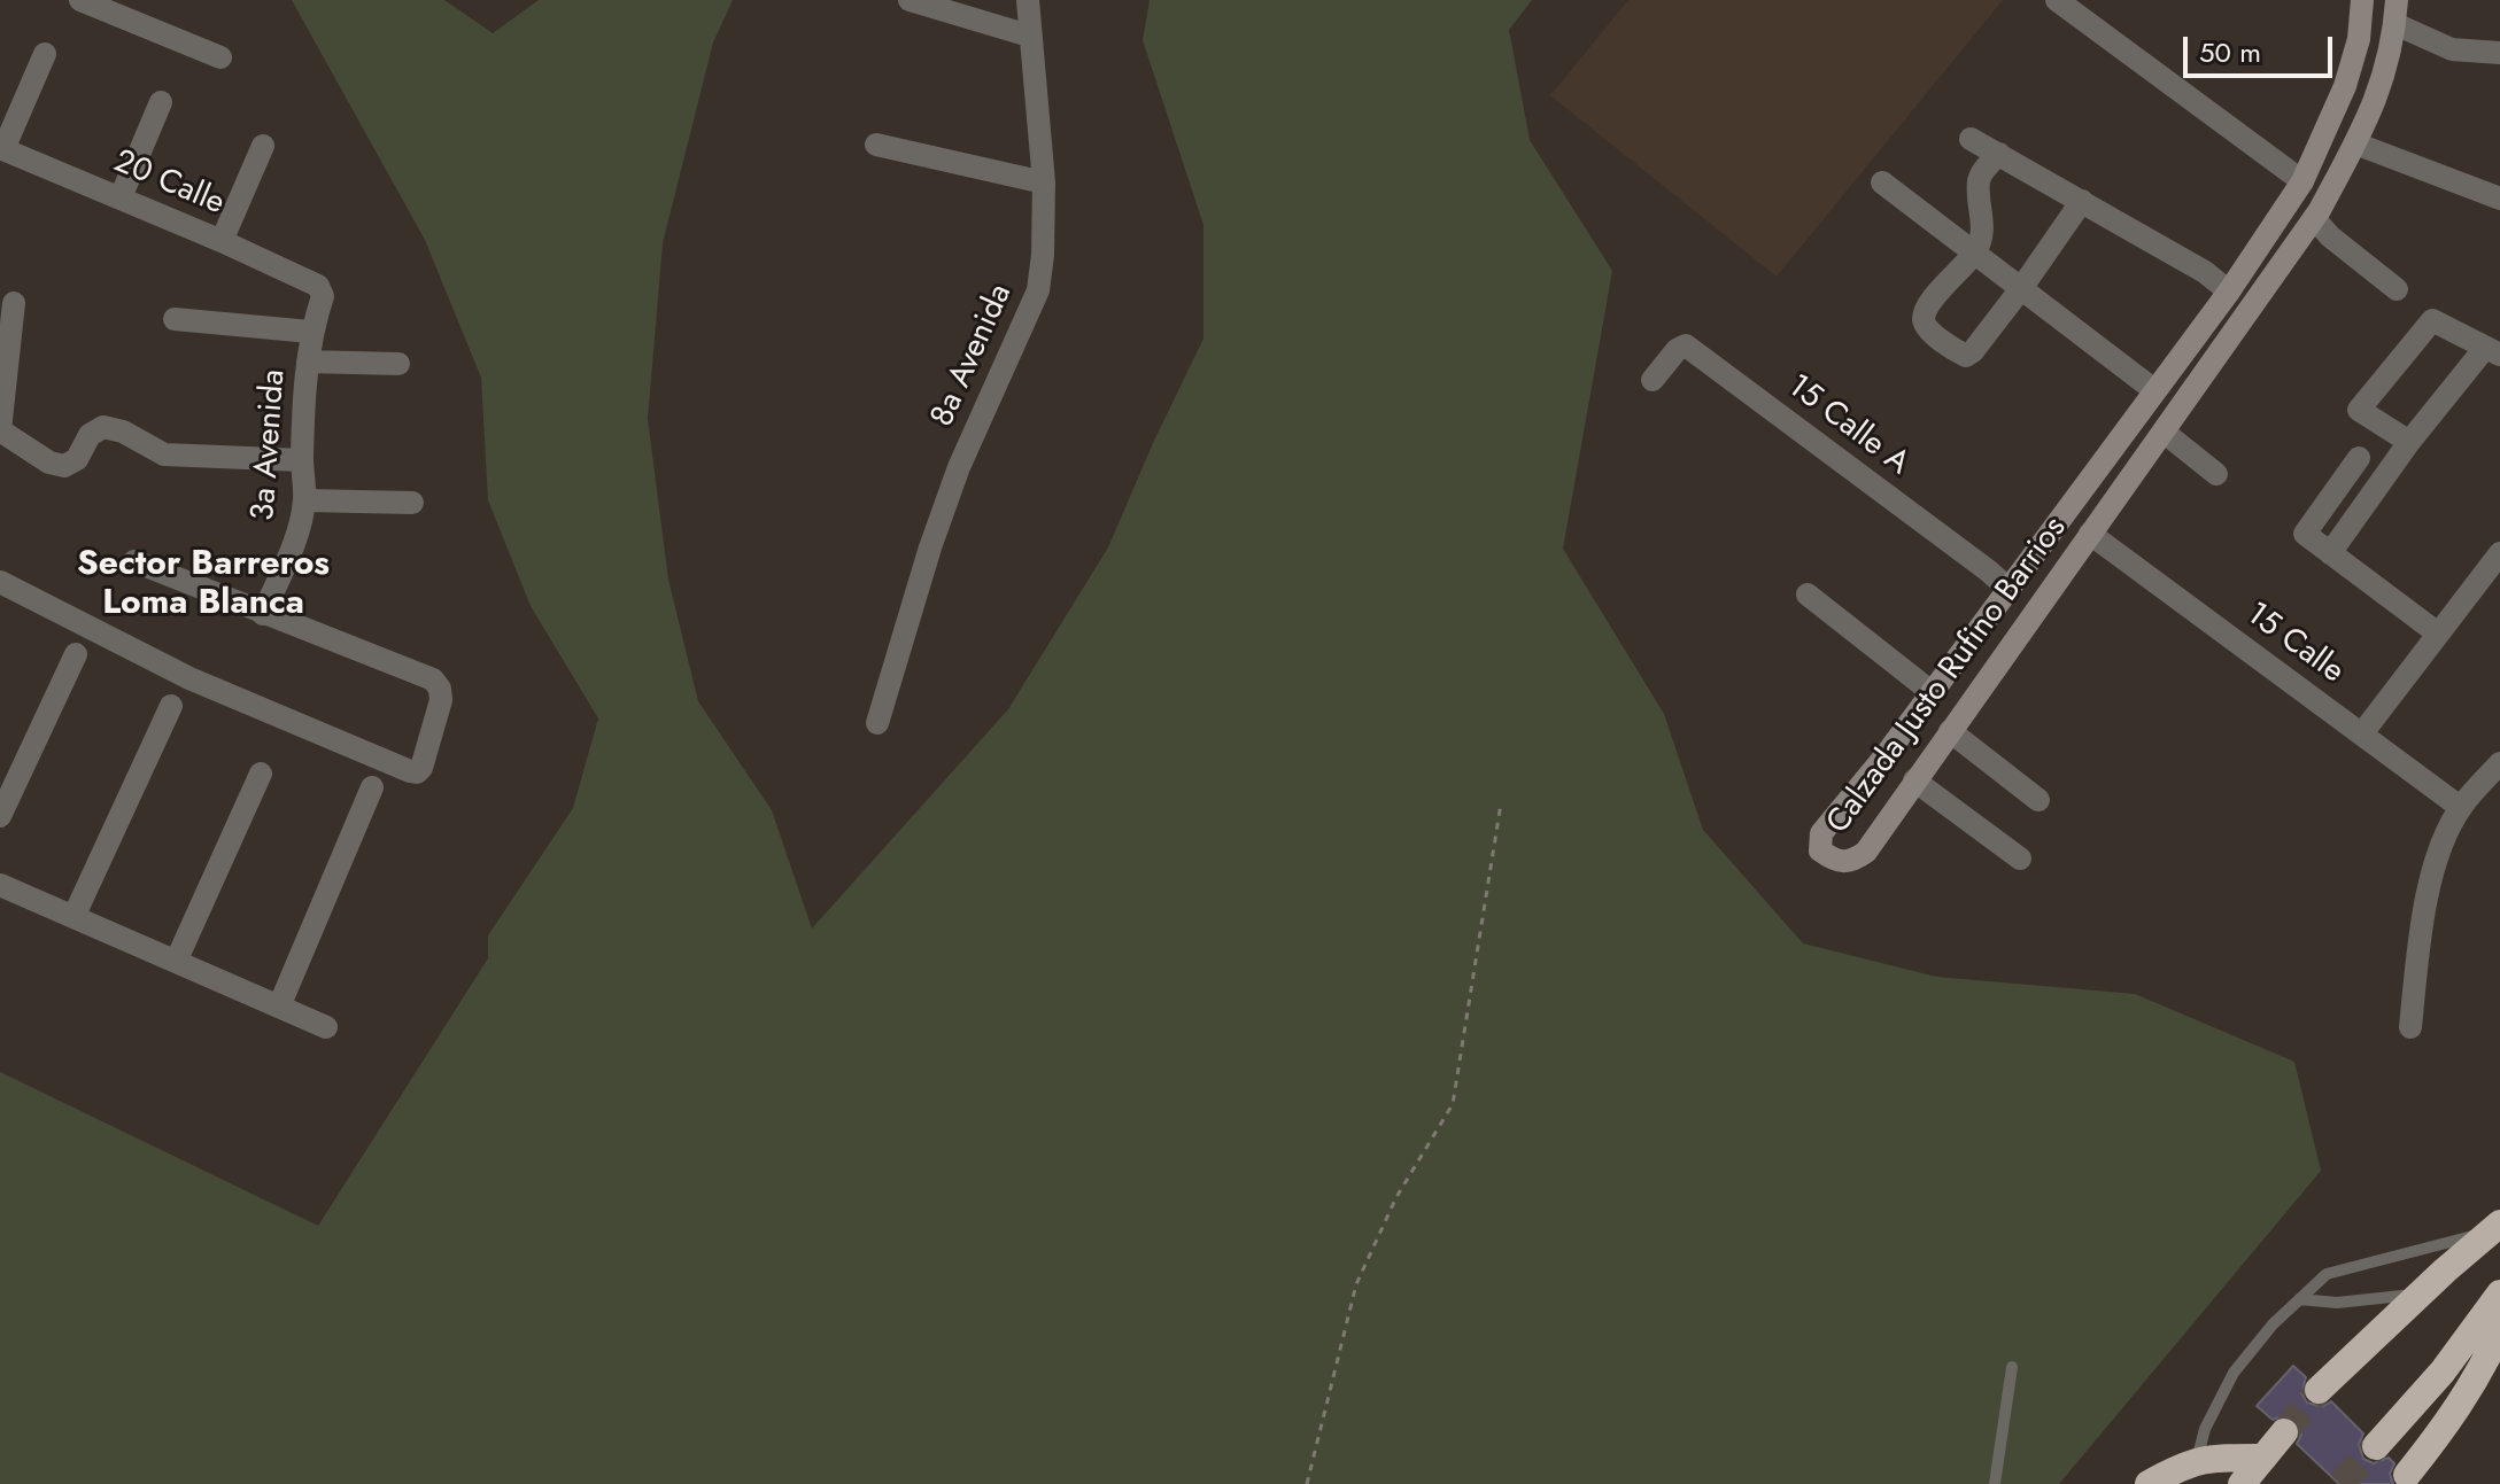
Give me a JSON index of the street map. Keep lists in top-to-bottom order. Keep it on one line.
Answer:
{"streets":{"street":["20 Calle","8a Avenida","15 Calle A","3a Avenida","15 Calle","Calzada Justo Rufino Barrios"]},"crossings":[["20 Calle","3a Avenida"],["15 Calle A","Calzada Justo Rufino Barrios"],["15 Calle","Calzada Justo Rufino Barrios"]],"districts":["Sector Barreros Loma Blanca"],"scale_bar":"50 m"}
